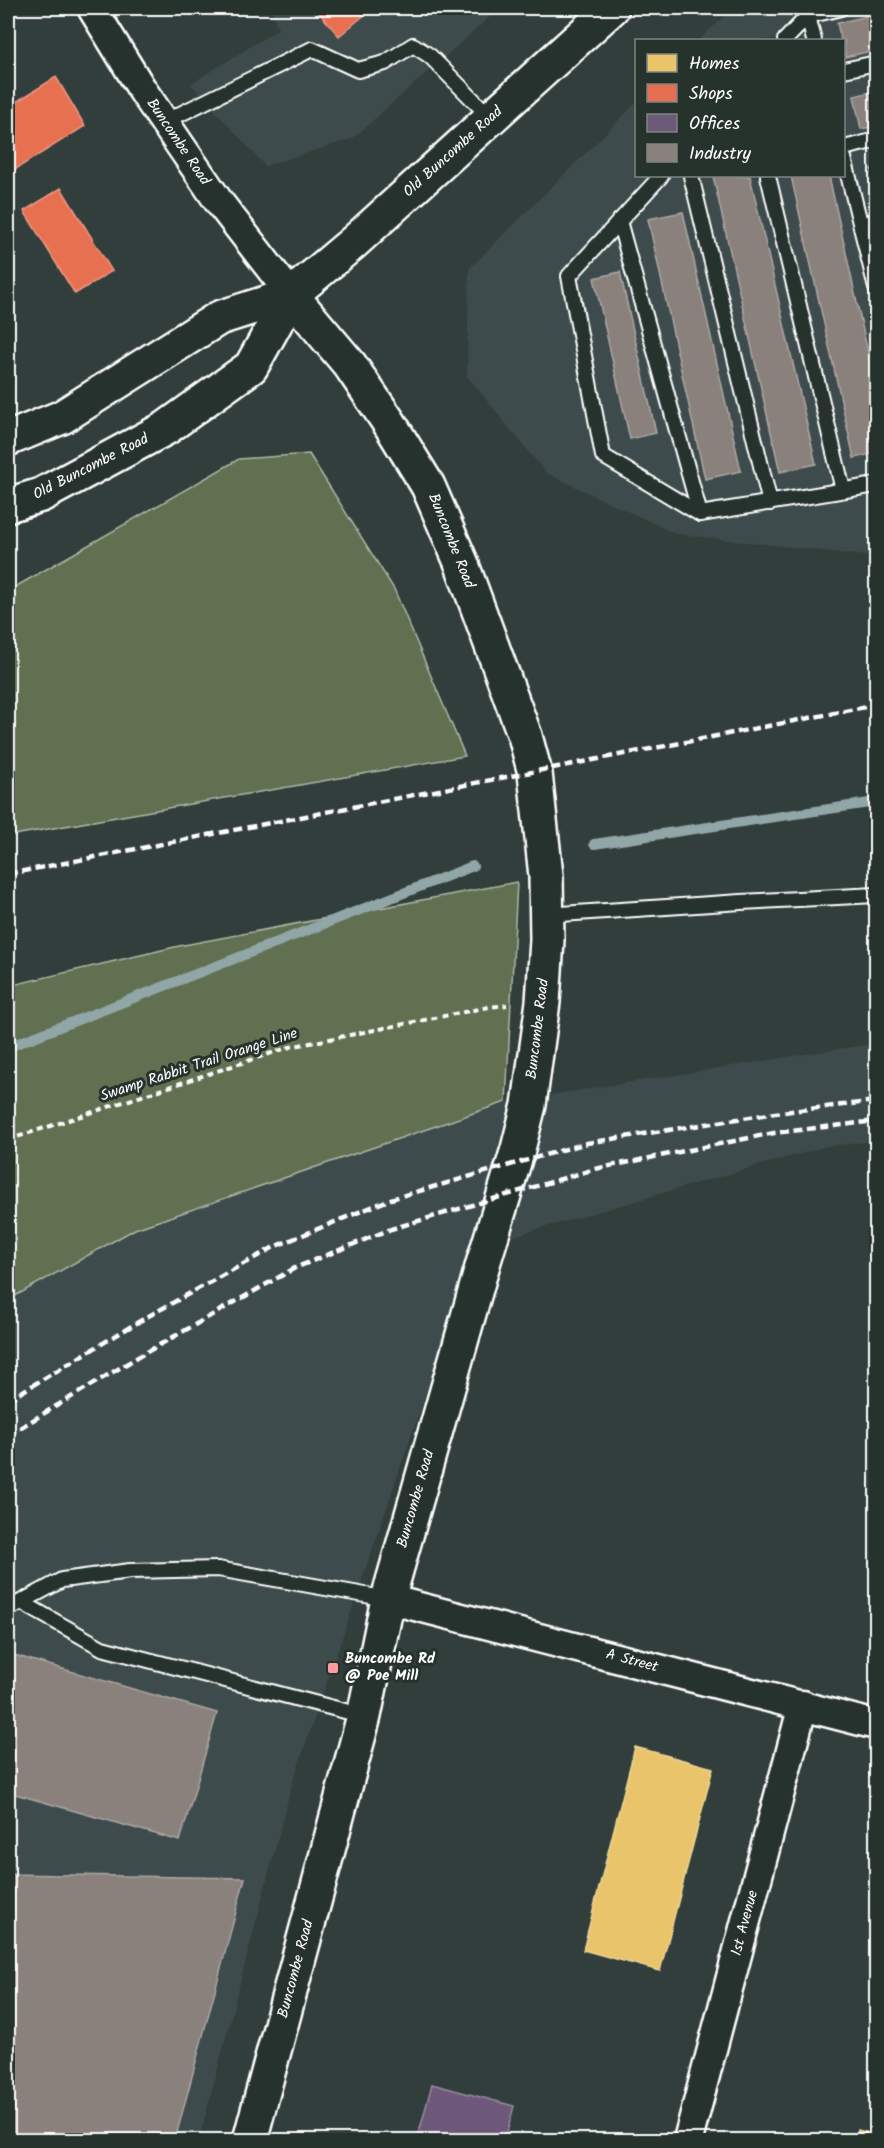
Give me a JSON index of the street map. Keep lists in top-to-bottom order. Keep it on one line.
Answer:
{"streets":{"street":["Buncombe Road","Old Buncombe Road","A Street","1st Avenue"],"path":["Swamp Rabbit Trail Orange Line"]},"crossings":[["Buncombe Road","Old Buncombe Road"],["Buncombe Road","Swamp Rabbit Trail Orange Line"],["Buncombe Road","A Street"],["A Street","1st Avenue"]],"places":{"transit":["Buncombe Rd @ Poe Mill"]},"legend":["Homes","Shops","Offices","Industry"]}
